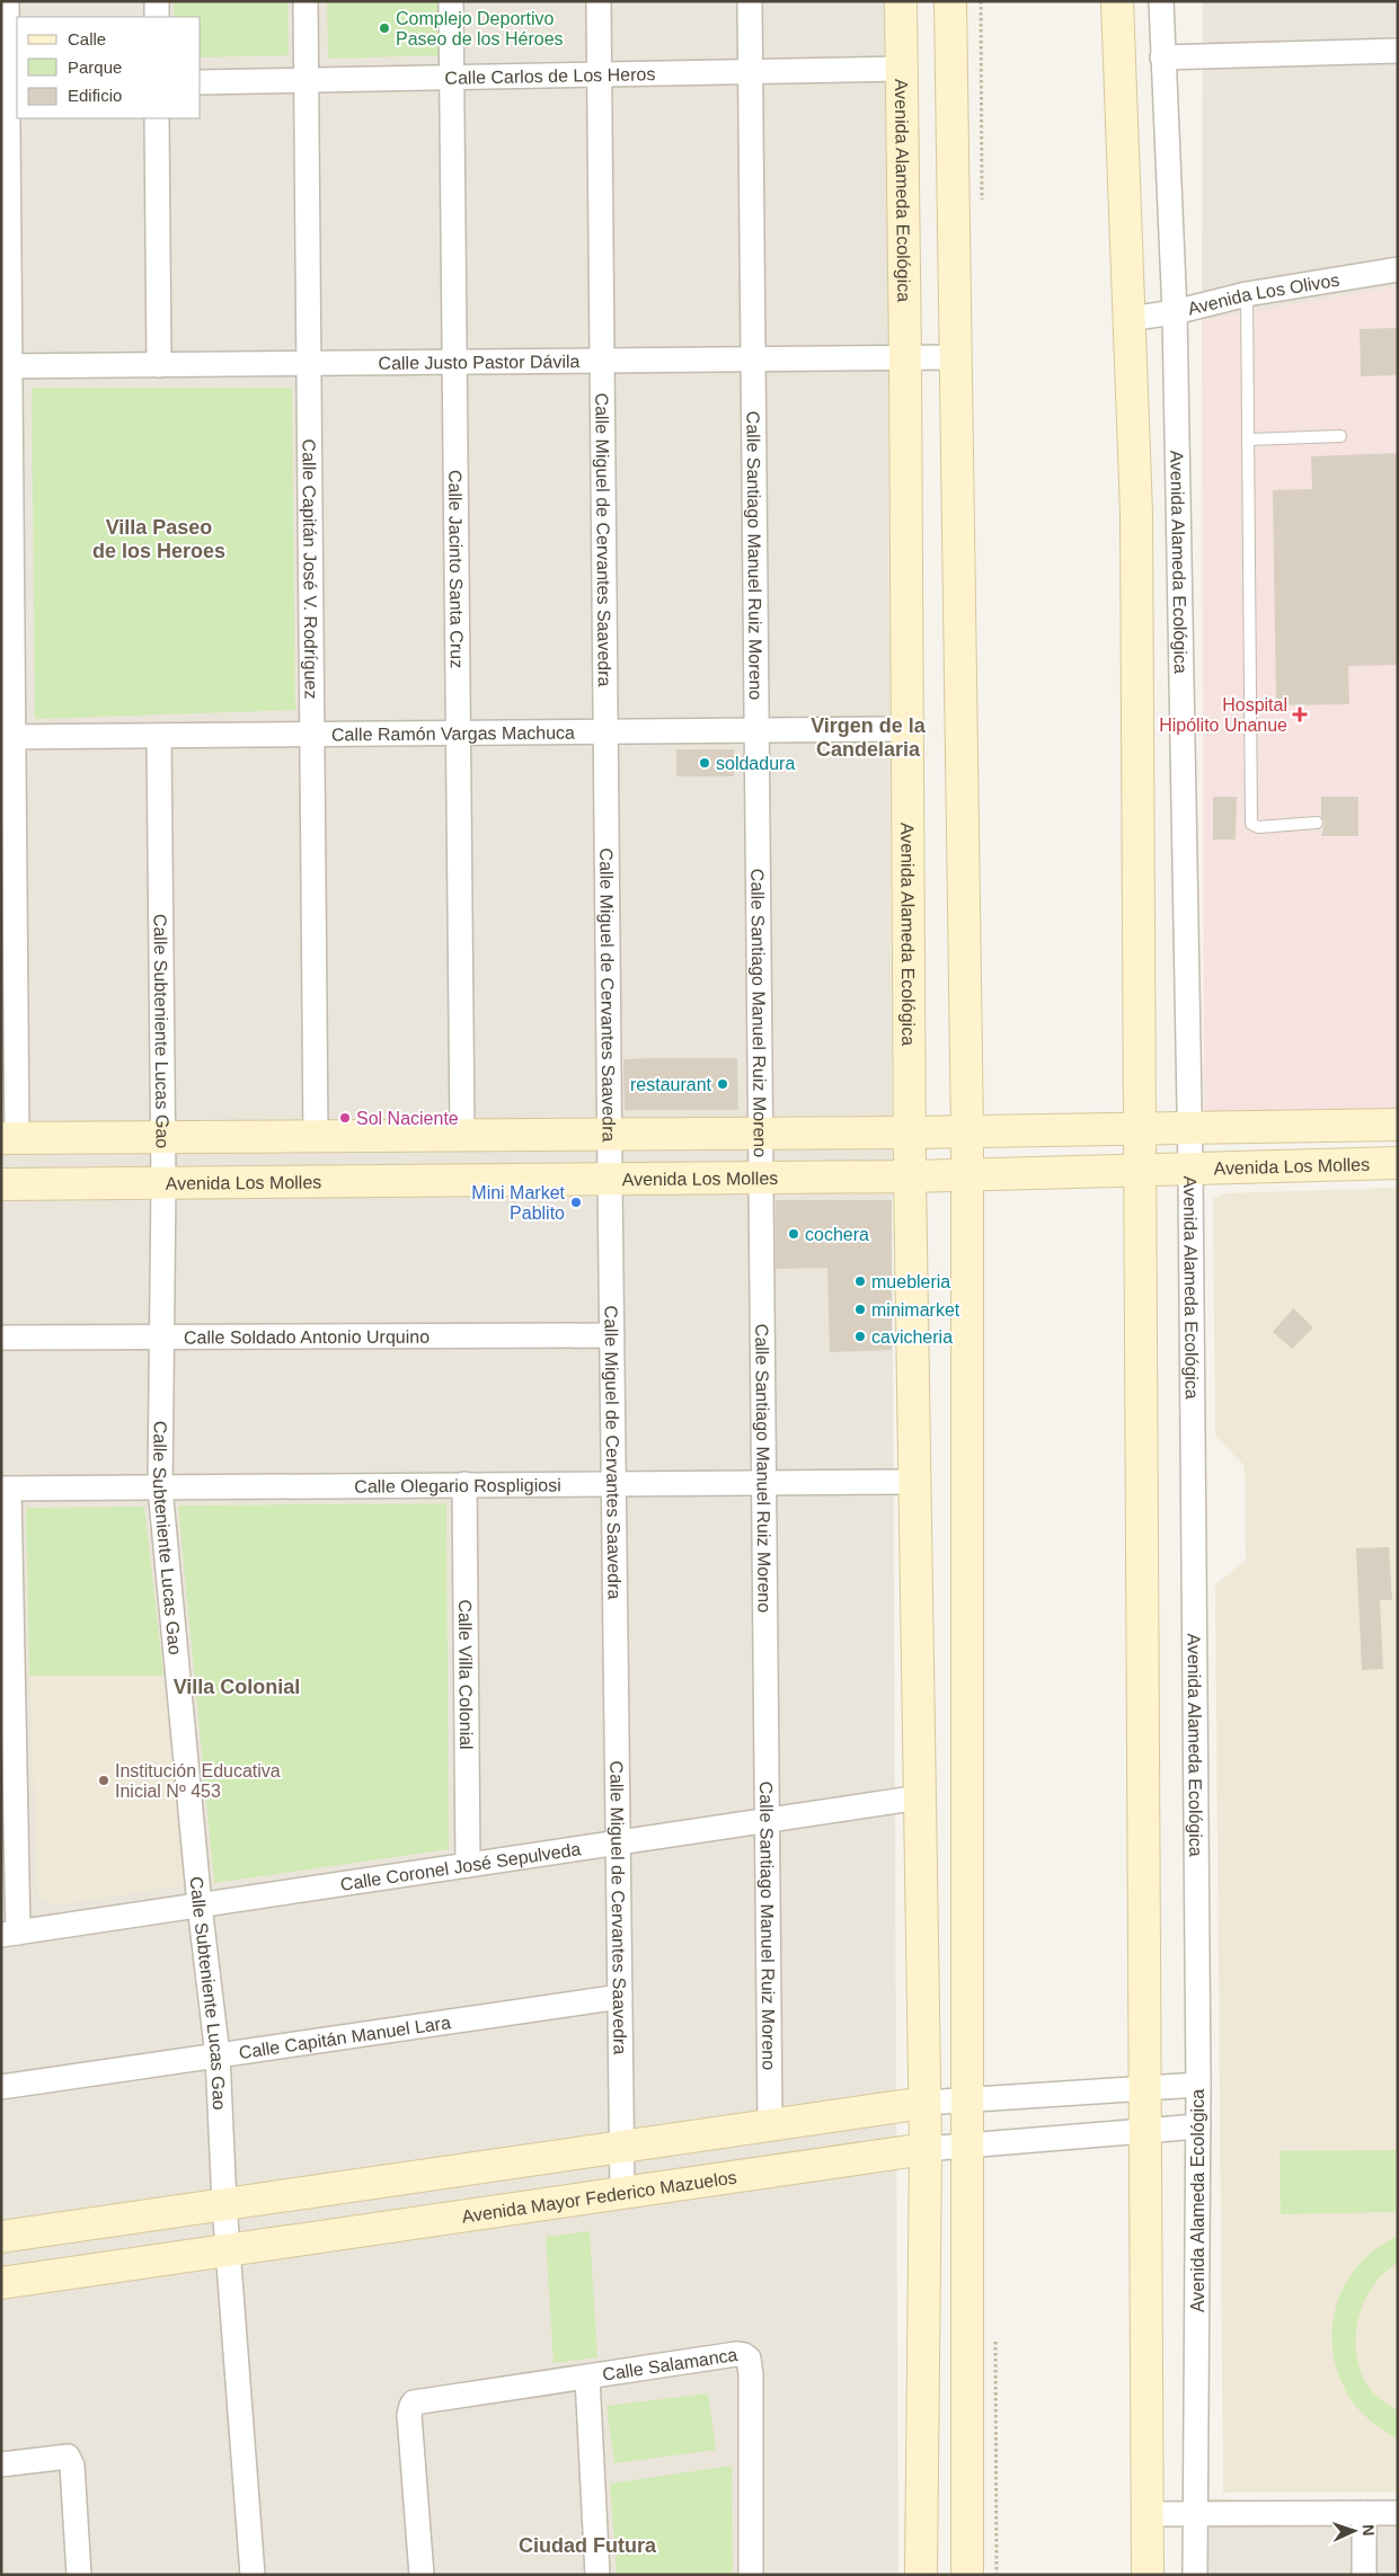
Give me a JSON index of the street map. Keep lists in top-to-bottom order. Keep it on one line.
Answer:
{"streets":{"street":["Calle Carlos de Los Heros","Avenida Alameda Ecológica","Avenida Los Olivos","Calle Justo Pastor Dávila","Calle Miguel de Cervantes Saavedra","Calle Santiago Manuel Ruiz Moreno","Calle Jacinto Santa Cruz","Calle Capitán José V. Rodríguez","Calle Ramón Vargas Machuca","Calle Subteniente Lucas Gao","Avenida Los Molles","Calle Soldado Antonio Urquino","Calle Olegario Rospligiosi","Calle Villa Colonial","Calle Coronel José Sepulveda","Calle Capitán Manuel Lara","Avenida Mayor Federico Mazuelos","Calle Salamanca"]},"crossings":[["Calle Carlos de Los Heros","Avenida Alameda Ecológica"],["Calle Carlos de Los Heros","Calle Miguel de Cervantes Saavedra"],["Calle Carlos de Los Heros","Calle Santiago Manuel Ruiz Moreno"],["Calle Carlos de Los Heros","Calle Jacinto Santa Cruz"],["Calle Carlos de Los Heros","Calle Capitán José V. Rodríguez"],["Avenida Alameda Ecológica","Avenida Los Olivos"],["Avenida Alameda Ecológica","Calle Justo Pastor Dávila"],["Avenida Alameda Ecológica","Calle Ramón Vargas Machuca"],["Avenida Alameda Ecológica","Avenida Los Molles"],["Avenida Alameda Ecológica","Calle Olegario Rospligiosi"],["Avenida Alameda Ecológica","Calle Coronel José Sepulveda"],["Avenida Alameda Ecológica","Avenida Mayor Federico Mazuelos"],["Calle Justo Pastor Dávila","Calle Miguel de Cervantes Saavedra"],["Calle Justo Pastor Dávila","Calle Santiago Manuel Ruiz Moreno"],["Calle Justo Pastor Dávila","Calle Jacinto Santa Cruz"],["Calle Justo Pastor Dávila","Calle Capitán José V. Rodríguez"],["Calle Miguel de Cervantes Saavedra","Calle Ramón Vargas Machuca"],["Calle Miguel de Cervantes Saavedra","Avenida Los Molles"],["Calle Miguel de Cervantes Saavedra","Calle Soldado Antonio Urquino"],["Calle Miguel de Cervantes Saavedra","Calle Olegario Rospligiosi"],["Calle Miguel de Cervantes Saavedra","Calle Coronel José Sepulveda"],["Calle Miguel de Cervantes Saavedra","Calle Capitán Manuel Lara"],["Calle Miguel de Cervantes Saavedra","Avenida Mayor Federico Mazuelos"],["Calle Santiago Manuel Ruiz Moreno","Calle Ramón Vargas Machuca"],["Calle Santiago Manuel Ruiz Moreno","Avenida Los Molles"],["Calle Santiago Manuel Ruiz Moreno","Calle Olegario Rospligiosi"],["Calle Santiago Manuel Ruiz Moreno","Calle Coronel José Sepulveda"],["Calle Jacinto Santa Cruz","Calle Ramón Vargas Machuca"],["Calle Capitán José V. Rodríguez","Calle Ramón Vargas Machuca"],["Calle Ramón Vargas Machuca","Calle Subteniente Lucas Gao"],["Calle Subteniente Lucas Gao","Avenida Los Molles"],["Calle Subteniente Lucas Gao","Calle Soldado Antonio Urquino"],["Calle Subteniente Lucas Gao","Calle Olegario Rospligiosi"],["Calle Subteniente Lucas Gao","Calle Coronel José Sepulveda"],["Calle Subteniente Lucas Gao","Calle Capitán Manuel Lara"],["Calle Subteniente Lucas Gao","Avenida Mayor Federico Mazuelos"],["Calle Olegario Rospligiosi","Calle Villa Colonial"],["Calle Villa Colonial","Calle Coronel José Sepulveda"]],"districts":["Villa Paseo de los Heroes","Virgen de la Candelaria","Villa Colonial","Ciudad Futura"],"places":{"other":["Complejo Deportivo Paseo de los Héroes","soldadura","restaurant","Sol Naciente","Mini Market Pablito","cochera","muebleria","minimarket","cavicheria","Institución Educativa Inicial Nº 453"],"health":["Hospital Hipólito Unanue"]},"legend":["Calle","Parque","Edificio"],"north":"right"}
